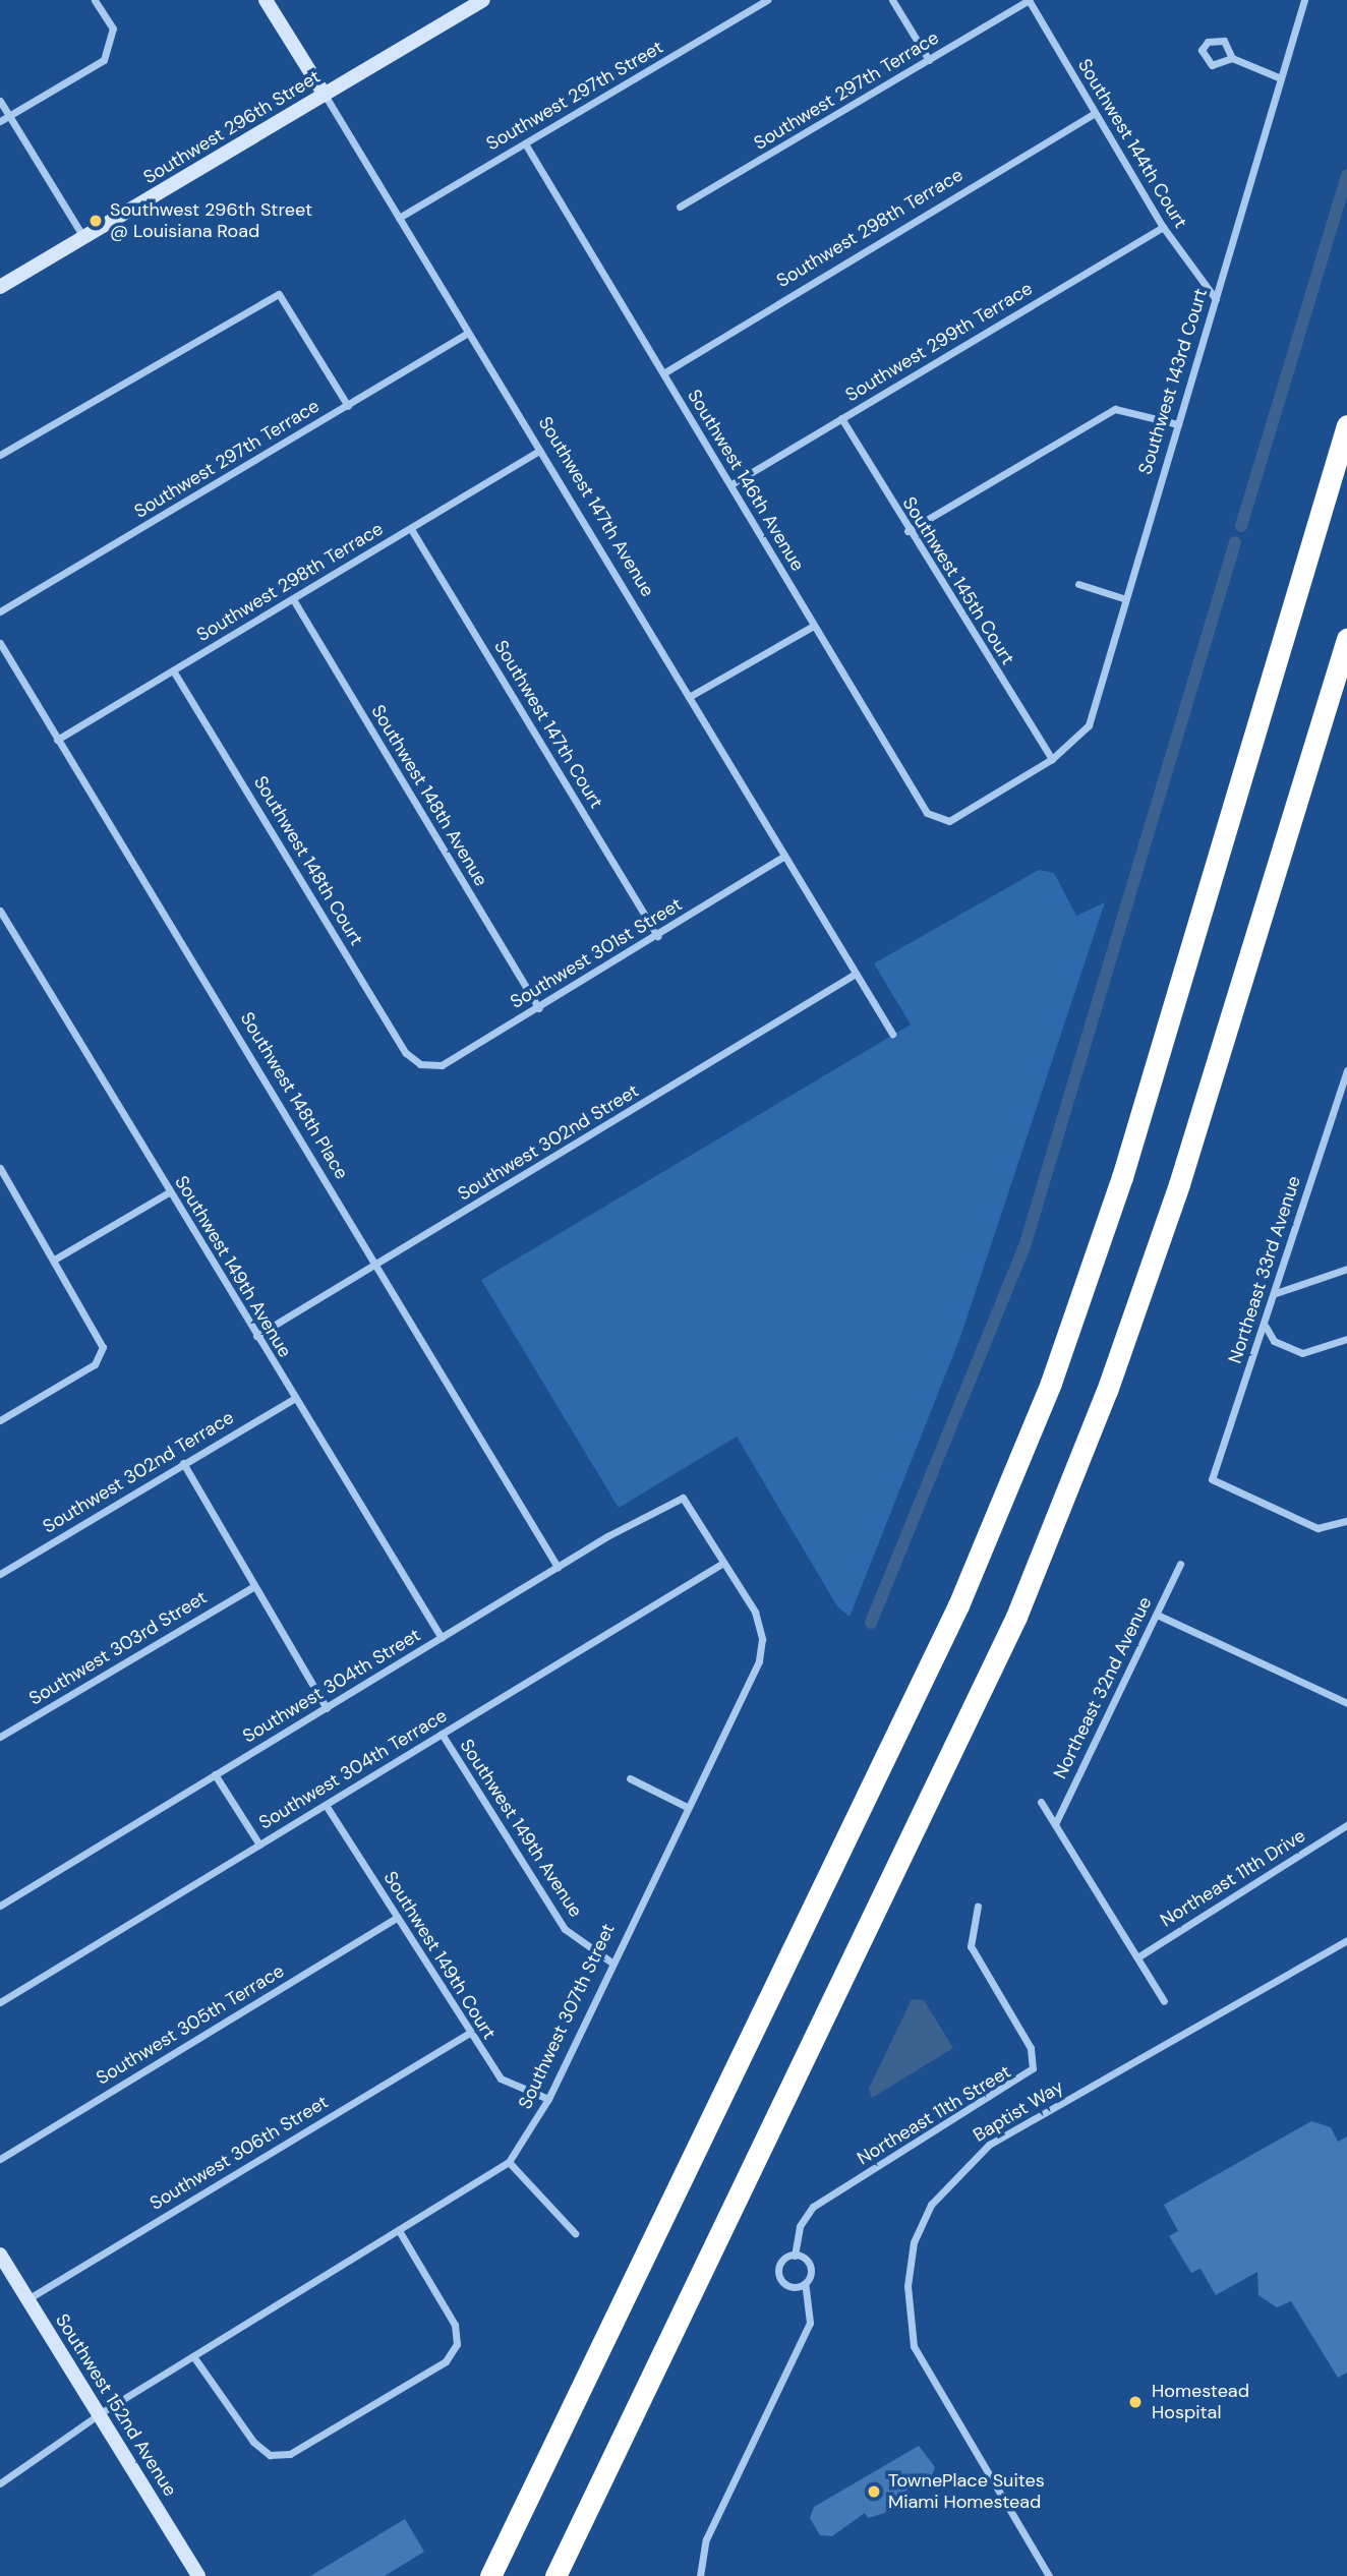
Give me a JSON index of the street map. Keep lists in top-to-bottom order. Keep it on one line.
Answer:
{"streets":{"street":["Southwest 297th Terrace","Southwest 297th Street","Southwest 296th Street","Southwest 144th Court","Southwest 298th Terrace","Southwest 299th Terrace","Southwest 143rd Court","Southwest 146th Avenue","Southwest 147th Avenue","Southwest 145th Court","Southwest 147th Court","Southwest 148th Avenue","Southwest 148th Court","Southwest 301st Street","Southwest 148th Place","Southwest 302nd Street","Southwest 149th Avenue","Northeast 33rd Avenue","Southwest 302nd Terrace","Southwest 303rd Street","Southwest 304th Street","Northeast 32nd Avenue","Southwest 304th Terrace","Northeast 11th Drive","Southwest 149th Court","Southwest 307th Street","Southwest 305th Terrace","Baptist Way","Northeast 11th Street","Southwest 306th Street","Southwest 152nd Avenue"]},"crossings":[["Southwest 297th Terrace","Southwest 144th Court"],["Southwest 297th Terrace","Southwest 147th Avenue"],["Southwest 297th Street","Southwest 146th Avenue"],["Southwest 297th Street","Southwest 147th Avenue"],["Southwest 296th Street","Southwest 147th Avenue"],["Southwest 144th Court","Southwest 298th Terrace"],["Southwest 144th Court","Southwest 299th Terrace"],["Southwest 144th Court","Southwest 143rd Court"],["Southwest 298th Terrace","Southwest 146th Avenue"],["Southwest 298th Terrace","Southwest 147th Avenue"],["Southwest 298th Terrace","Southwest 147th Court"],["Southwest 298th Terrace","Southwest 148th Avenue"],["Southwest 298th Terrace","Southwest 148th Court"],["Southwest 298th Terrace","Southwest 148th Place"],["Southwest 299th Terrace","Southwest 146th Avenue"],["Southwest 299th Terrace","Southwest 145th Court"],["Southwest 143rd Court","Southwest 146th Avenue"],["Southwest 143rd Court","Southwest 145th Court"],["Southwest 147th Avenue","Southwest 301st Street"],["Southwest 147th Avenue","Southwest 302nd Street"],["Southwest 147th Court","Southwest 301st Street"],["Southwest 148th Avenue","Southwest 301st Street"],["Southwest 148th Court","Southwest 301st Street"],["Southwest 148th Place","Southwest 302nd Street"],["Southwest 148th Place","Southwest 304th Street"],["Southwest 302nd Street","Southwest 149th Avenue"],["Southwest 149th Avenue","Southwest 302nd Terrace"],["Southwest 149th Avenue","Southwest 304th Street"],["Southwest 149th Avenue","Southwest 304th Terrace"],["Southwest 149th Avenue","Southwest 307th Street"],["Southwest 304th Street","Southwest 304th Terrace"],["Southwest 304th Street","Southwest 307th Street"],["Southwest 304th Terrace","Southwest 149th Court"],["Southwest 304th Terrace","Southwest 307th Street"],["Southwest 149th Court","Southwest 307th Street"],["Southwest 149th Court","Southwest 305th Terrace"],["Southwest 149th Court","Southwest 306th Street"],["Southwest 307th Street","Southwest 152nd Avenue"],["Southwest 306th Street","Southwest 152nd Avenue"]],"places":["Southwest 296th Street @ Louisiana Road","Homestead Hospital","TownePlace Suites Miami Homestead"]}
